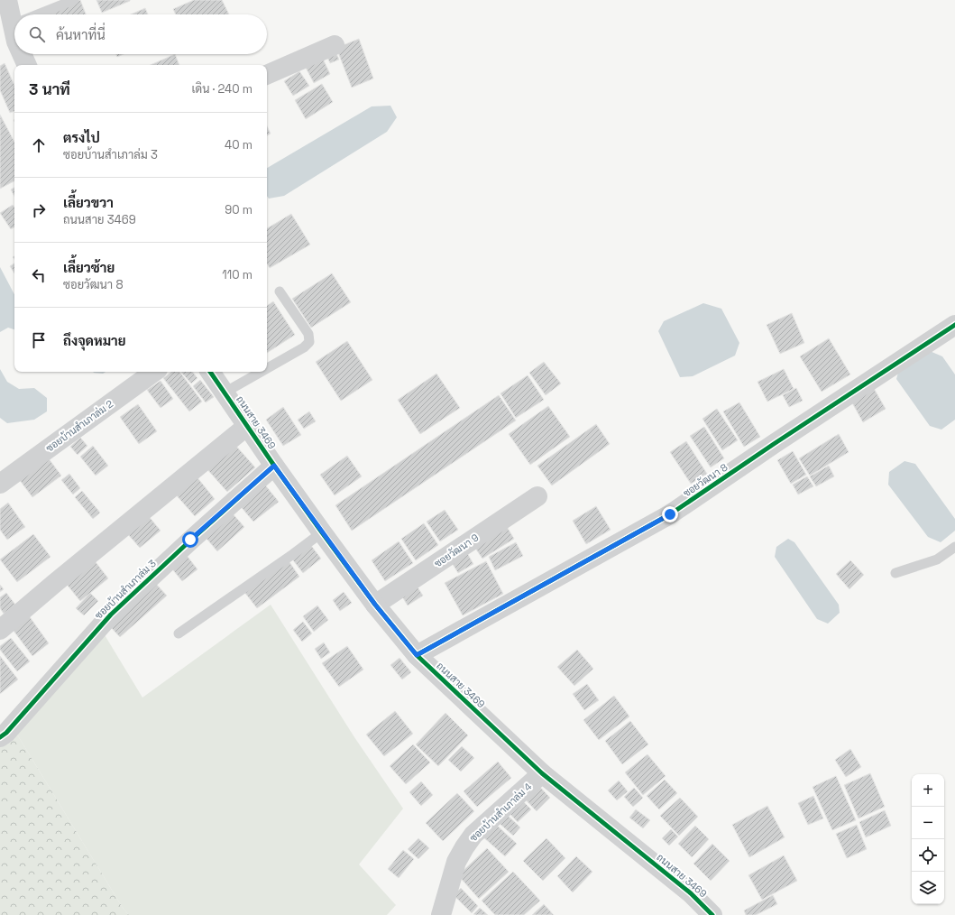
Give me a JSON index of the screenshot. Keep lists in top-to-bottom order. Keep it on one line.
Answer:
{"streets":{"street":["ถนนสาย 3469","ซอยบ้านสำเภาล่ม 2","ซอยวัฒนา 8","ซอยวัฒนา 9","ซอยบ้านสำเภาล่ม 3","ซอยบ้านสำเภาล่ม 4"]},"crossings":[["ถนนสาย 3469","ซอยวัฒนา 8"],["ถนนสาย 3469","ซอยวัฒนา 9"],["ถนนสาย 3469","ซอยบ้านสำเภาล่ม 3"],["ถนนสาย 3469","ซอยบ้านสำเภาล่ม 4"]],"page":{"search":"ค้นหาที่นี่","heading":["3 นาที","เดิน · 240 m"],"list":[["ตรงไป","ซอยบ้านสำเภาล่ม 3","40 m"],["เลี้ยวขวา","ถนนสาย 3469","90 m"],["เลี้ยวซ้าย","ซอยวัฒนา 8","110 m"],"ถึงจุดหมาย"],"map_buttons":["+","−"]}}
